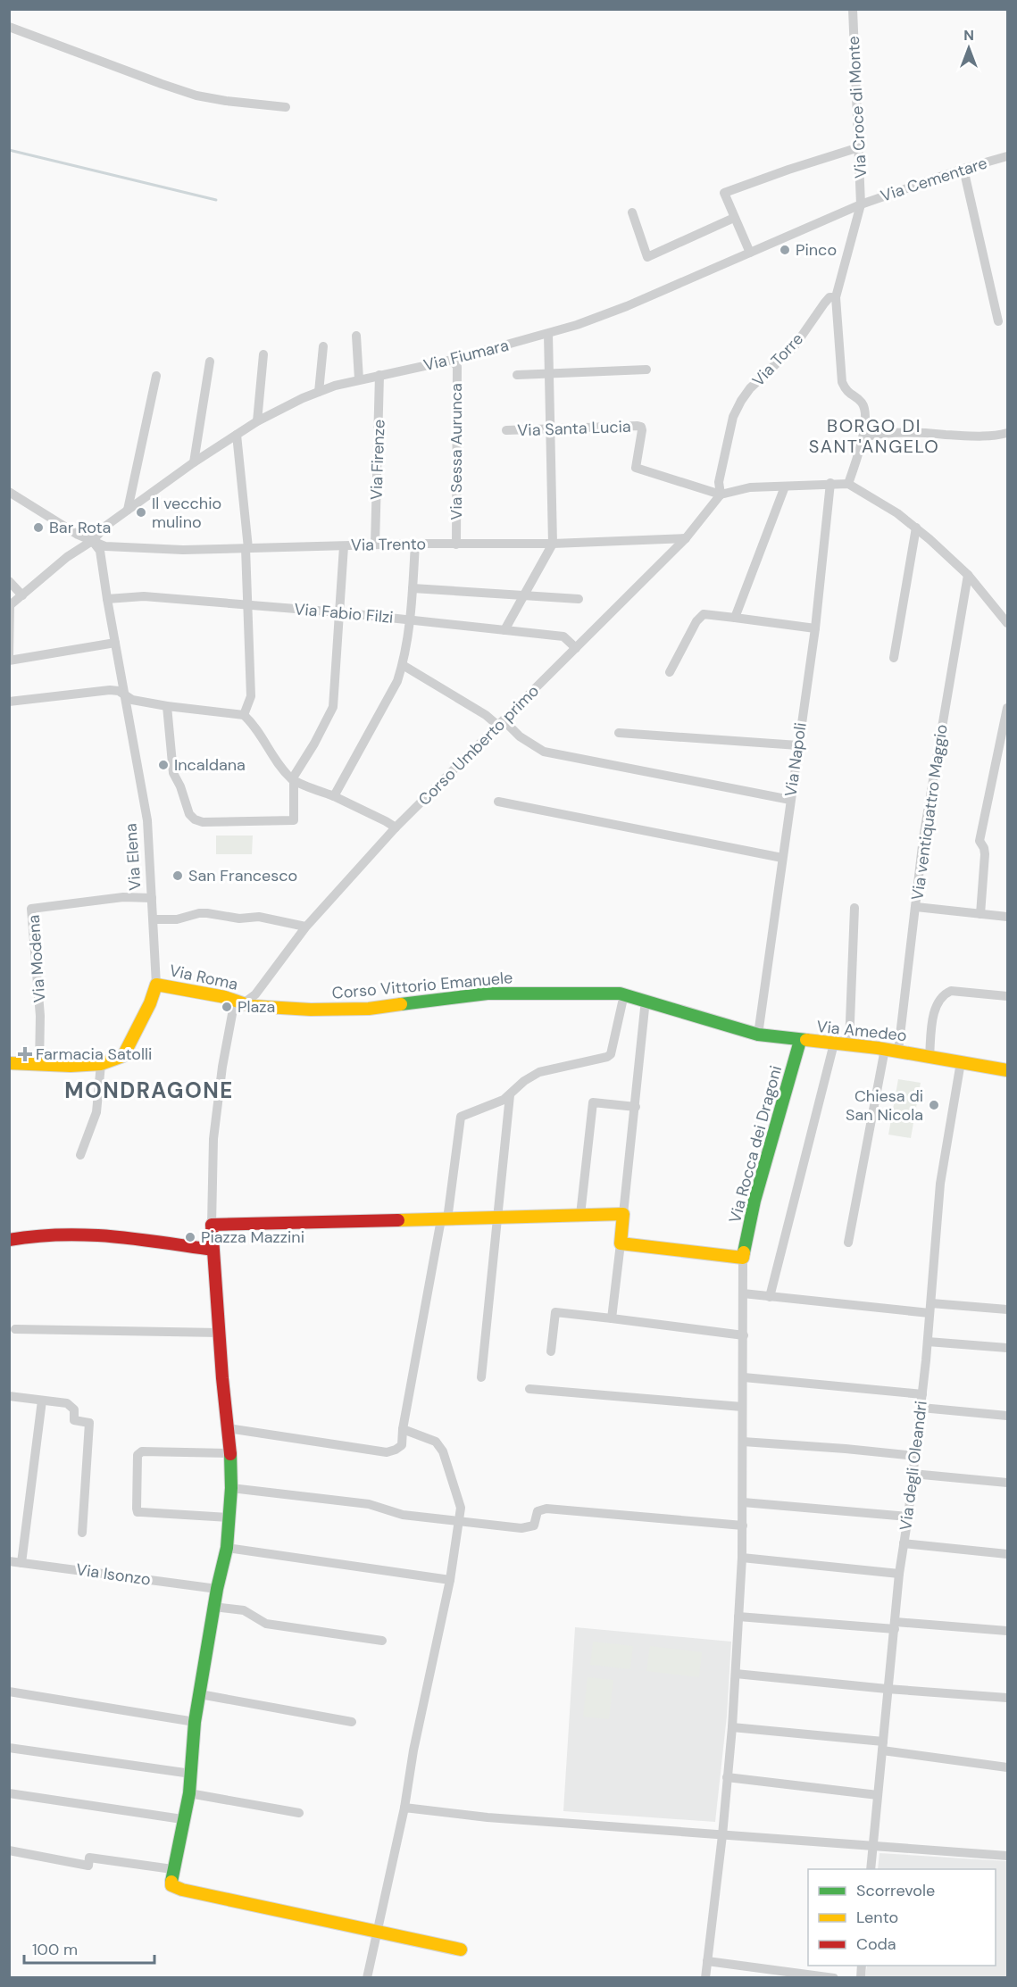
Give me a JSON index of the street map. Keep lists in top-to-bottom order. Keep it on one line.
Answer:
{"streets":{"street":["Via Croce di Monte","Via Cementare","Via Fiumara","Via Torre","Via Santa Lucia","Via Sessa Aurunca","Via Firenze","Via Trento","Via Fabio Filzi","Corso Umberto primo","Via Napoli","Via ventiquattro Maggio","Via Elena","Via Modena","Via Roma","Corso Vittorio Emanuele","Via Amedeo","Via Rocca dei Dragoni","Via degli Oleandri","Via Isonzo"]},"crossings":[["Via Croce di Monte","Via Cementare"],["Via Croce di Monte","Via Fiumara"],["Via Cementare","Via Fiumara"],["Via Fiumara","Via Sessa Aurunca"],["Via Fiumara","Via Firenze"],["Via Fiumara","Via Trento"],["Via Fiumara","Via Elena"],["Via Torre","Via Santa Lucia"],["Via Torre","Corso Umberto primo"],["Via Santa Lucia","Corso Umberto primo"],["Via Sessa Aurunca","Via Trento"],["Via Firenze","Via Trento"],["Via Trento","Corso Umberto primo"],["Via Trento","Via Elena"],["Via Fabio Filzi","Corso Umberto primo"],["Via Fabio Filzi","Via Elena"],["Corso Umberto primo","Via Roma"],["Corso Umberto primo","Corso Vittorio Emanuele"],["Via Napoli","Corso Vittorio Emanuele"],["Via Napoli","Via Amedeo"],["Via ventiquattro Maggio","Via Amedeo"],["Via Elena","Via Modena"],["Via Elena","Via Roma"],["Via Roma","Corso Vittorio Emanuele"],["Corso Vittorio Emanuele","Via Amedeo"],["Via Amedeo","Via Rocca dei Dragoni"],["Via Amedeo","Via degli Oleandri"]],"districts":["BORGO DI SANT'ANGELO","MONDRAGONE"],"places":{"other":["Pinco","Il vecchio mulino","Bar Rota","Incaldana","San Francesco","Plaza","Chiesa di San Nicola","Piazza Mazzini"],"health":["Farmacia Satolli"]},"legend":["Scorrevole","Lento","Coda"],"scale_bar":"100 m","north":"top"}
